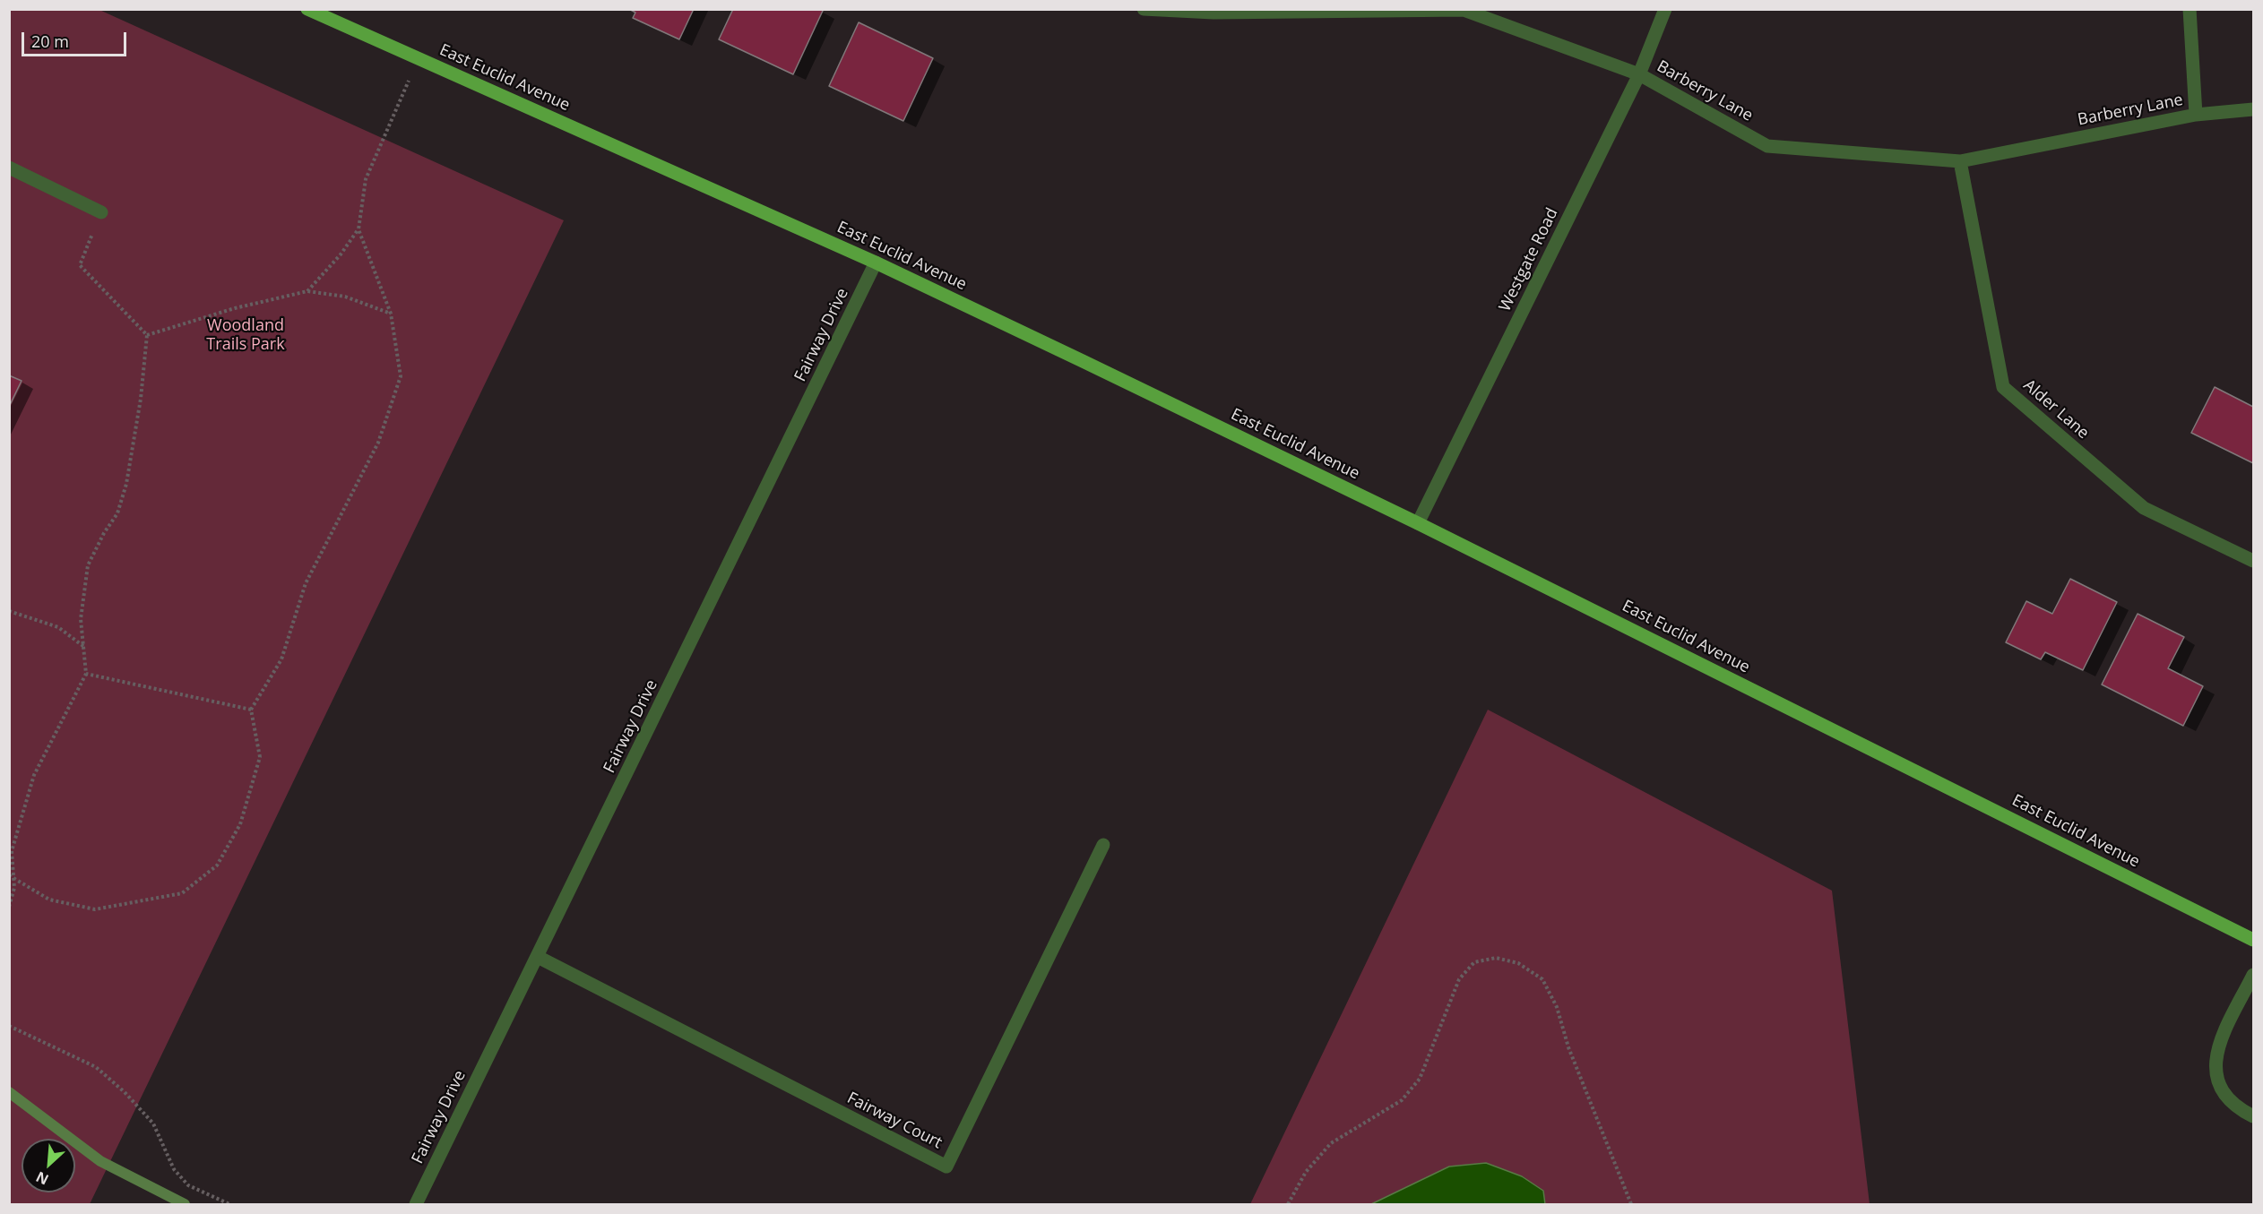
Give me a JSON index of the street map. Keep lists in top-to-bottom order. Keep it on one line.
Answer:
{"streets":{"main road":["East Euclid Avenue"],"street":["Barberry Lane","Westgate Road","Fairway Drive","Alder Lane","Fairway Court"]},"crossings":[["East Euclid Avenue","Westgate Road"],["East Euclid Avenue","Fairway Drive"],["Barberry Lane","Westgate Road"],["Barberry Lane","Alder Lane"],["Fairway Drive","Fairway Court"]],"parks":["Woodland Trails Park"],"scale_bar":"20 m","north":"bottom left"}
